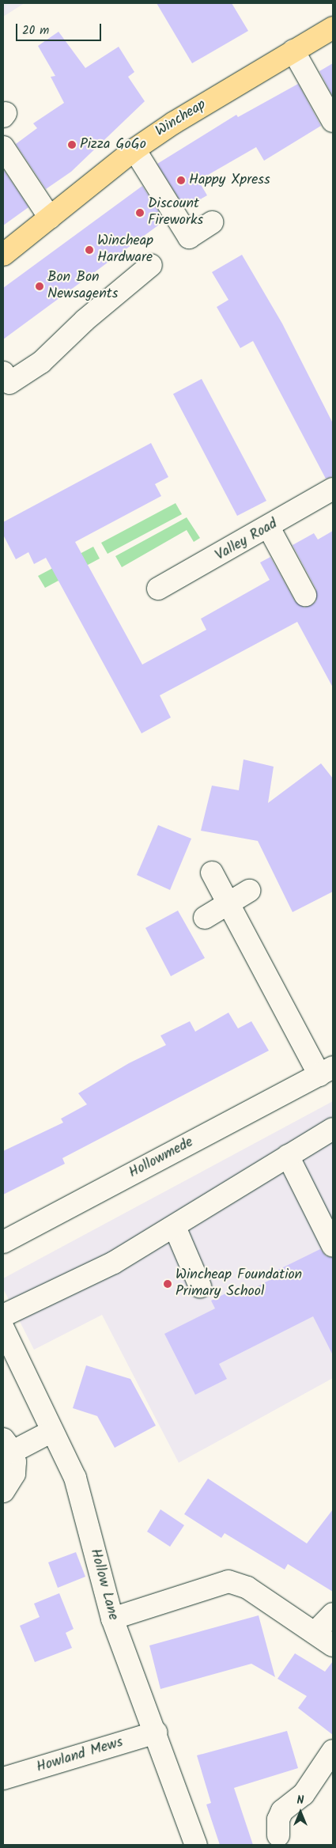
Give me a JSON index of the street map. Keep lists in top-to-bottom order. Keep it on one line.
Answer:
{"streets":{"highway":["Wincheap"],"street":["Valley Road","Hollowmede","Hollow Lane","Howland Mews"]},"crossings":[["Hollow Lane","Howland Mews"]],"places":["Pizza GoGo","Happy Xpress","Discount Fireworks","Wincheap Hardware","Bon Bon Newsagents","Wincheap Foundation Primary School"],"scale_bar":"20 m","north":"top"}
